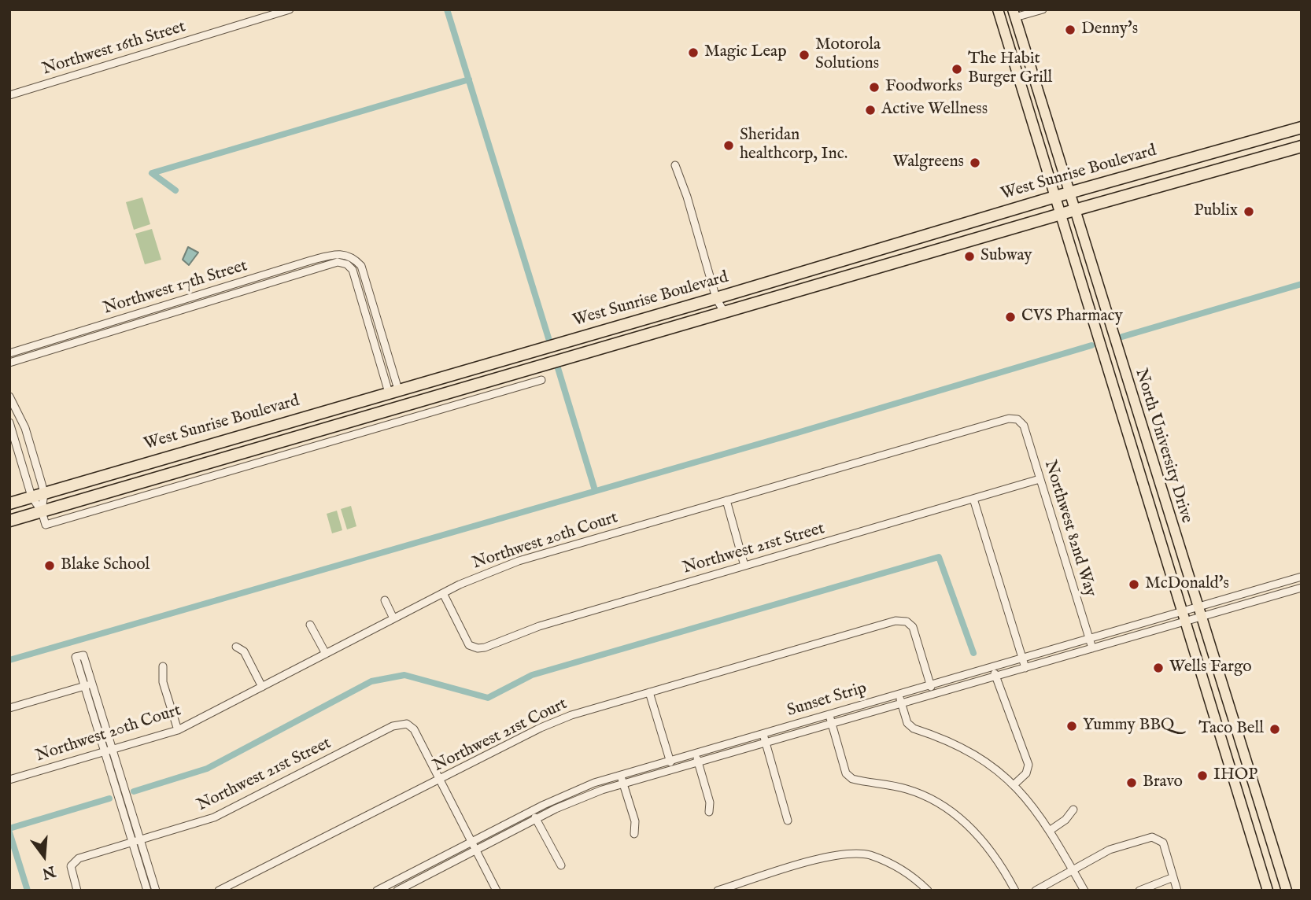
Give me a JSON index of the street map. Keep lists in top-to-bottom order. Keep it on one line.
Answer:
{"streets":{"highway":["West Sunrise Boulevard"],"main road":["North University Drive"],"street":["Northwest 16th Street","Northwest 17th Street","Northwest 82nd Way","Northwest 20th Court","Northwest 21st Street","Sunset Strip","Northwest 21st Court"]},"crossings":[["West Sunrise Boulevard","Northwest 17th Street"],["West Sunrise Boulevard","North University Drive"],["North University Drive","Sunset Strip"],["Northwest 82nd Way","Northwest 20th Court"],["Northwest 82nd Way","Northwest 21st Street"],["Northwest 82nd Way","Sunset Strip"],["Northwest 20th Court","Northwest 21st Street"],["Northwest 21st Street","Northwest 21st Court"],["Sunset Strip","Northwest 21st Court"]],"places":["Denny's","Magic Leap","Motorola Solutions","The Habit Burger Grill","Foodworks","Active Wellness","Sheridan healthcorp, Inc.","Walgreens","Publix","Subway","CVS Pharmacy","Blake School","McDonald's","Wells Fargo","Yummy BBQ","Taco Bell","IHOP","Bravo"],"north":"bottom"}
